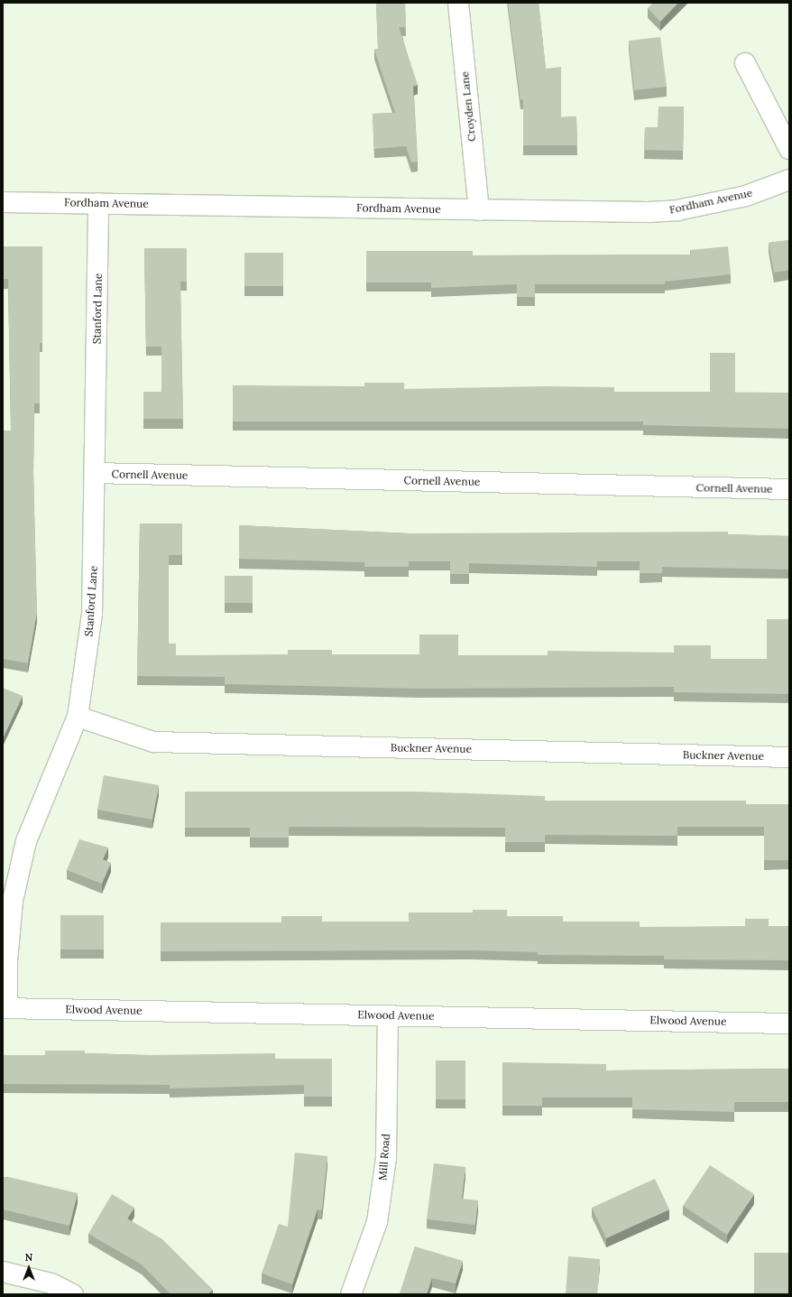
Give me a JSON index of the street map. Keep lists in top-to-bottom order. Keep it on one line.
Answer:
{"streets":{"street":["Croyden Lane","Fordham Avenue","Stanford Lane","Cornell Avenue","Buckner Avenue","Elwood Avenue","Mill Road"]},"crossings":[["Croyden Lane","Fordham Avenue"],["Fordham Avenue","Stanford Lane"],["Stanford Lane","Cornell Avenue"],["Stanford Lane","Buckner Avenue"],["Stanford Lane","Elwood Avenue"],["Elwood Avenue","Mill Road"]],"north":"top"}
